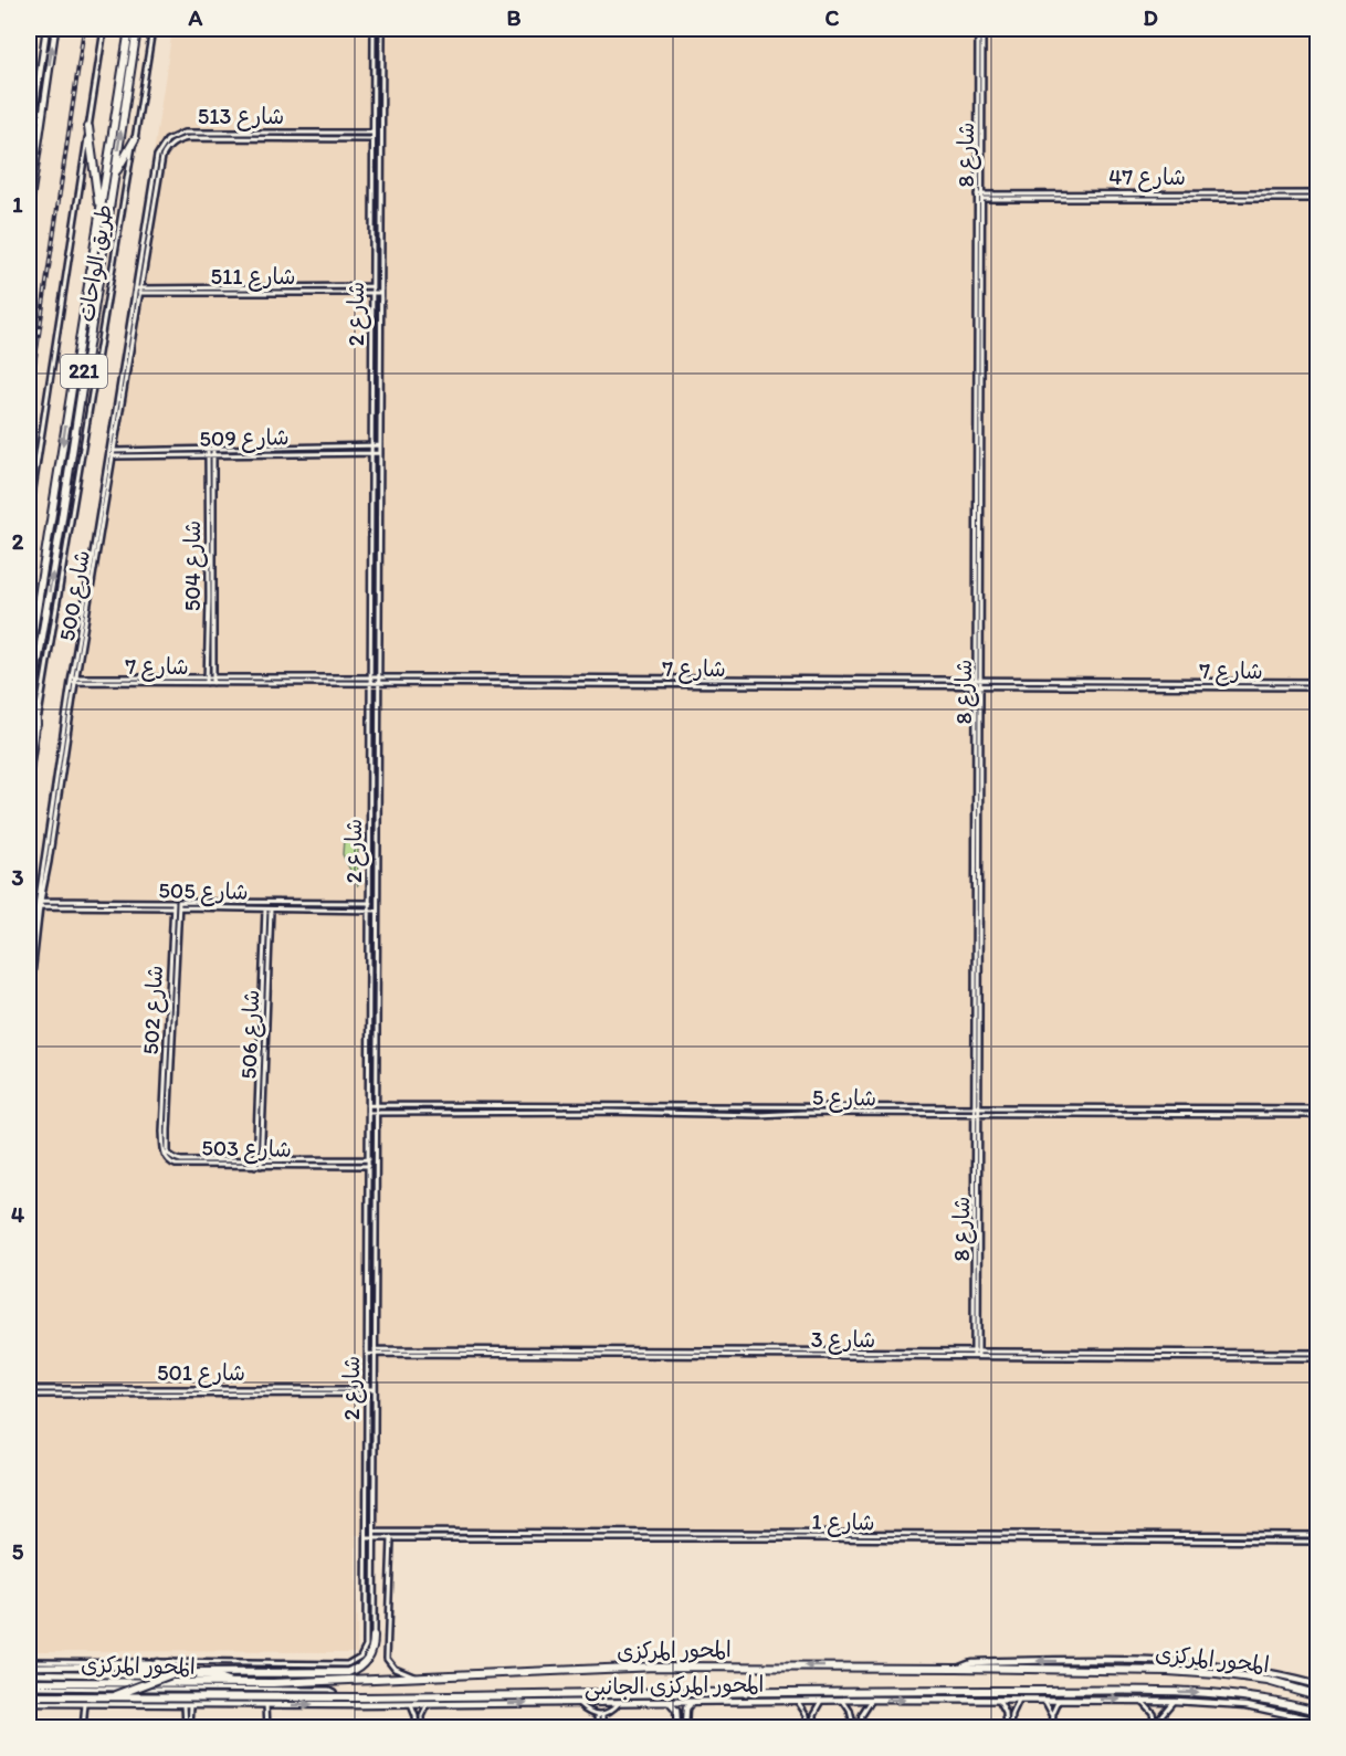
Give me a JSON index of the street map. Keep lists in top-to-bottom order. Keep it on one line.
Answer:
{"streets":{"highway":["طريق الواحات","221","المحور المركزى"],"main road":["المحور المركزى الجانبى"],"street":["شارع 513","شارع 8","شارع 47","شارع 511","شارع 2","شارع 509","شارع 504","شارع 500","شارع 7","شارع 505","شارع 502","شارع 506","شارع 5","شارع 503","شارع 3","شارع 501","شارع 1"]},"crossings":[["شارع 513","شارع 2"],["شارع 513","شارع 500"],["شارع 8","شارع 47"],["شارع 8","شارع 7"],["شارع 8","شارع 5"],["شارع 8","شارع 3"],["شارع 511","شارع 2"],["شارع 511","شارع 500"],["شارع 2","شارع 509"],["شارع 2","شارع 7"],["شارع 2","شارع 505"],["شارع 2","شارع 5"],["شارع 2","شارع 503"],["شارع 2","شارع 3"],["شارع 2","شارع 501"],["شارع 2","شارع 1"],["شارع 2","المحور المركزى"],["شارع 509","شارع 504"],["شارع 509","شارع 500"],["شارع 504","شارع 7"],["شارع 500","شارع 7"],["شارع 500","شارع 505"],["شارع 505","شارع 502"],["شارع 505","شارع 506"],["شارع 502","شارع 503"],["شارع 506","شارع 503"]],"grid":{"columns":["A","B","C","D"],"rows":["1","2","3","4","5"]}}
